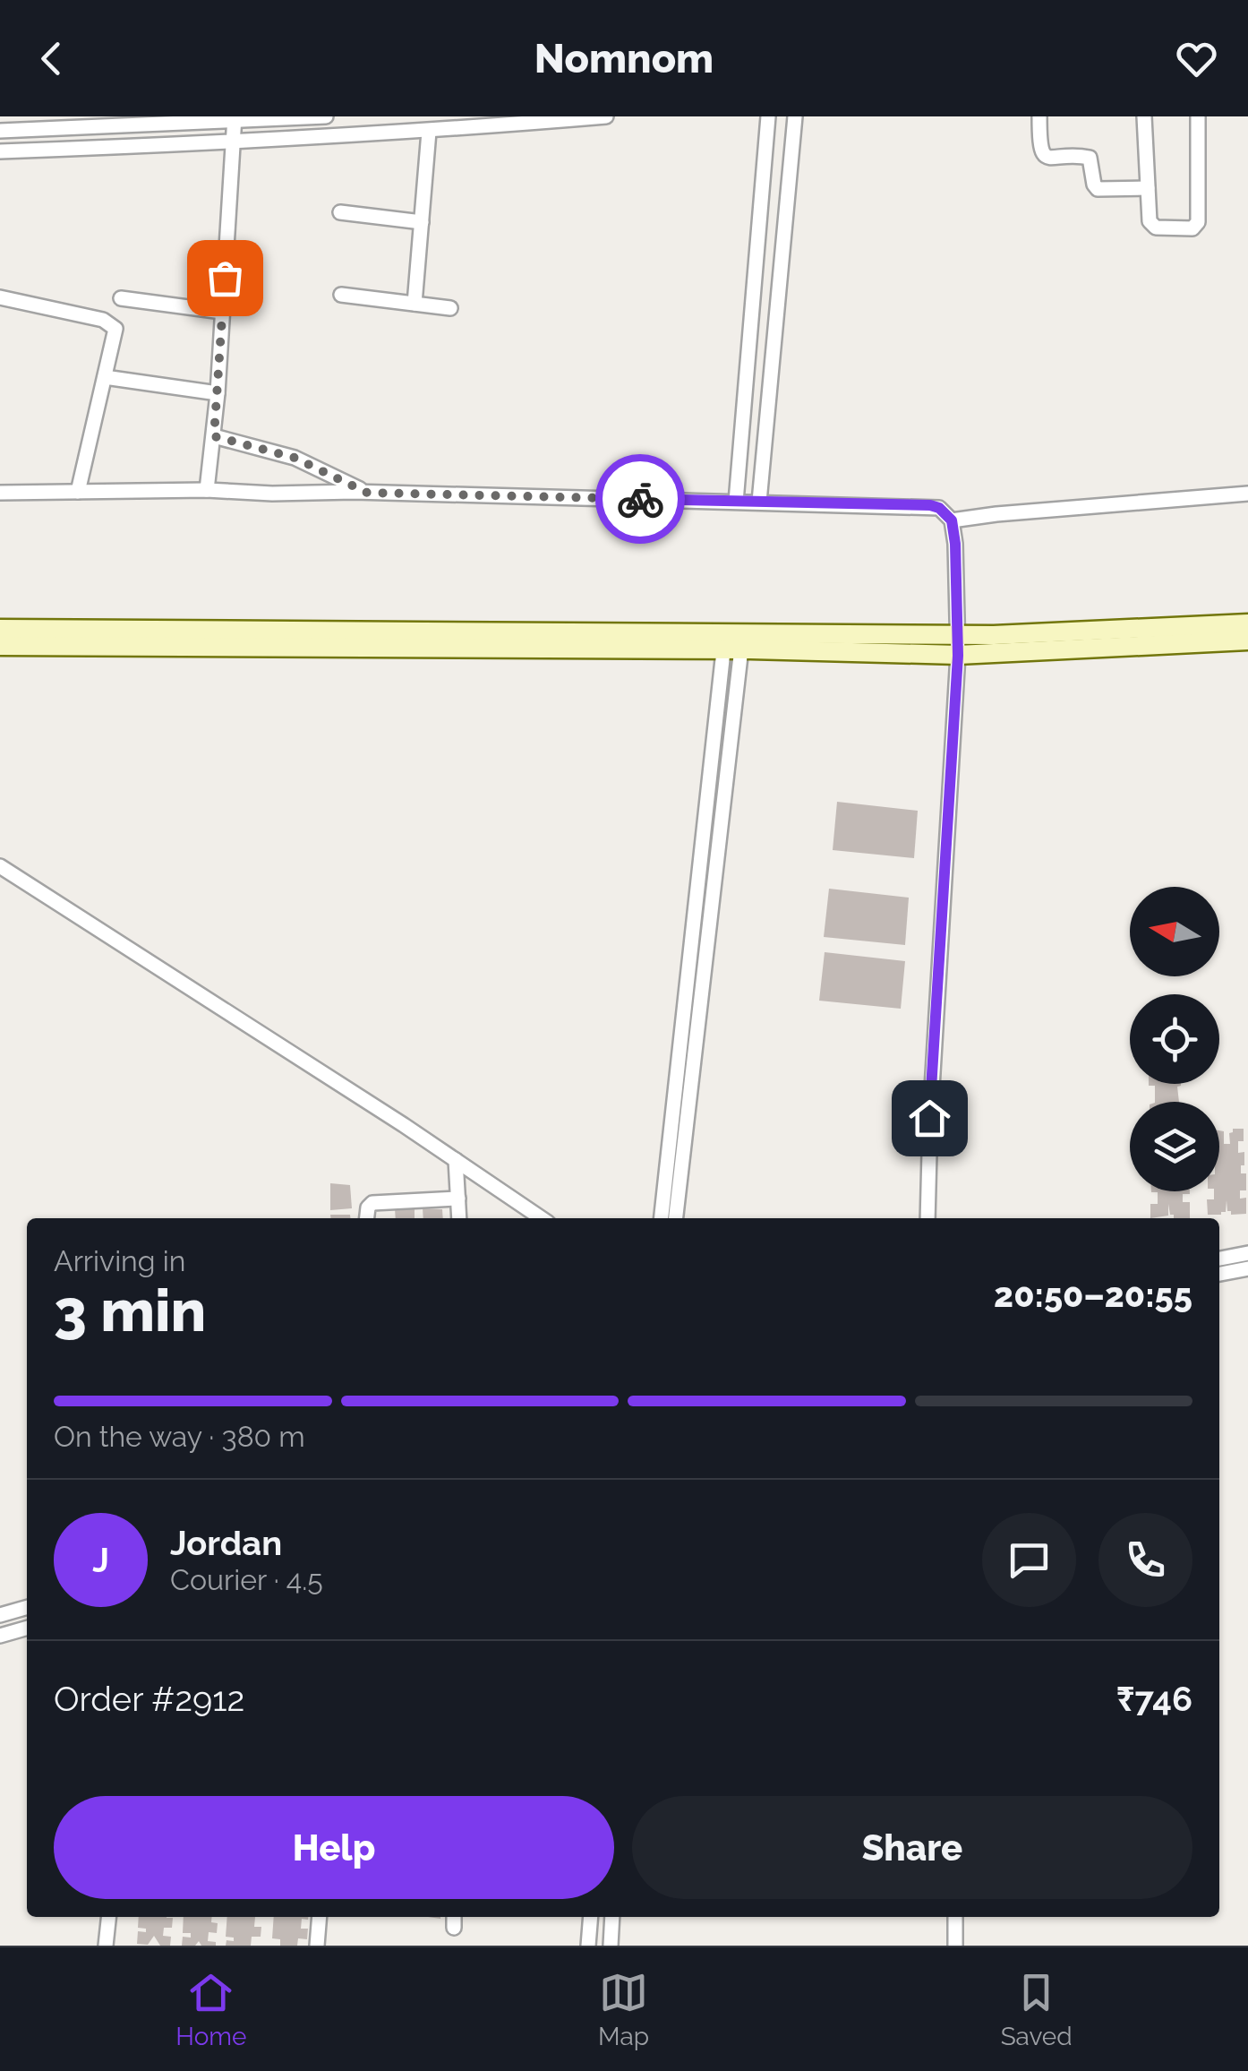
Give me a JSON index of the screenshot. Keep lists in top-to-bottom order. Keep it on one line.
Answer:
{"north":"left","page":{"header":"Nomnom","heading":["3 min","Arriving in","20:50–20:55"],"panel":["Jordan","Courier · 4.5","Order #2912","₹746"],"bar":"On the way · 380 m","round":"J","buttons":["Help","Share"],"tabs":["Home","Map","Saved"]}}
